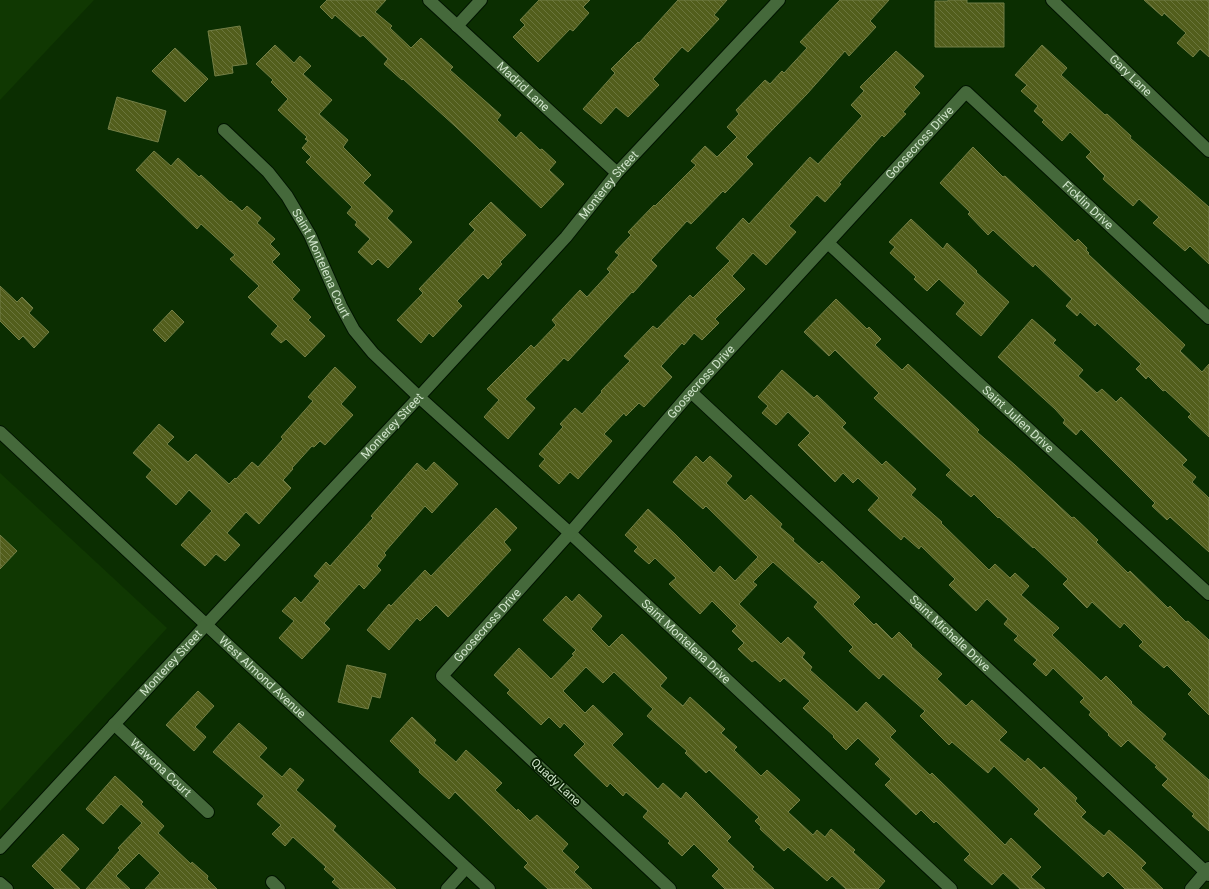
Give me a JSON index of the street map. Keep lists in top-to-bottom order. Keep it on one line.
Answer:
{"streets":{"street":["Gary Lane","Madrid Lane","Goosecross Drive","Monterey Street","Ficklin Drive","Saint Montelena Court","Saint Julien Drive","Saint Michelle Drive","Saint Montelena Drive","West Almond Avenue","Wawona Court","Quady Lane"]},"crossings":[["Madrid Lane","Monterey Street"],["Goosecross Drive","Ficklin Drive"],["Goosecross Drive","Saint Julien Drive"],["Goosecross Drive","Saint Michelle Drive"],["Goosecross Drive","Saint Montelena Drive"],["Goosecross Drive","Quady Lane"],["Monterey Street","Saint Montelena Court"],["Monterey Street","Saint Montelena Drive"],["Monterey Street","West Almond Avenue"],["Monterey Street","Wawona Court"],["Saint Montelena Court","Saint Montelena Drive"]]}
